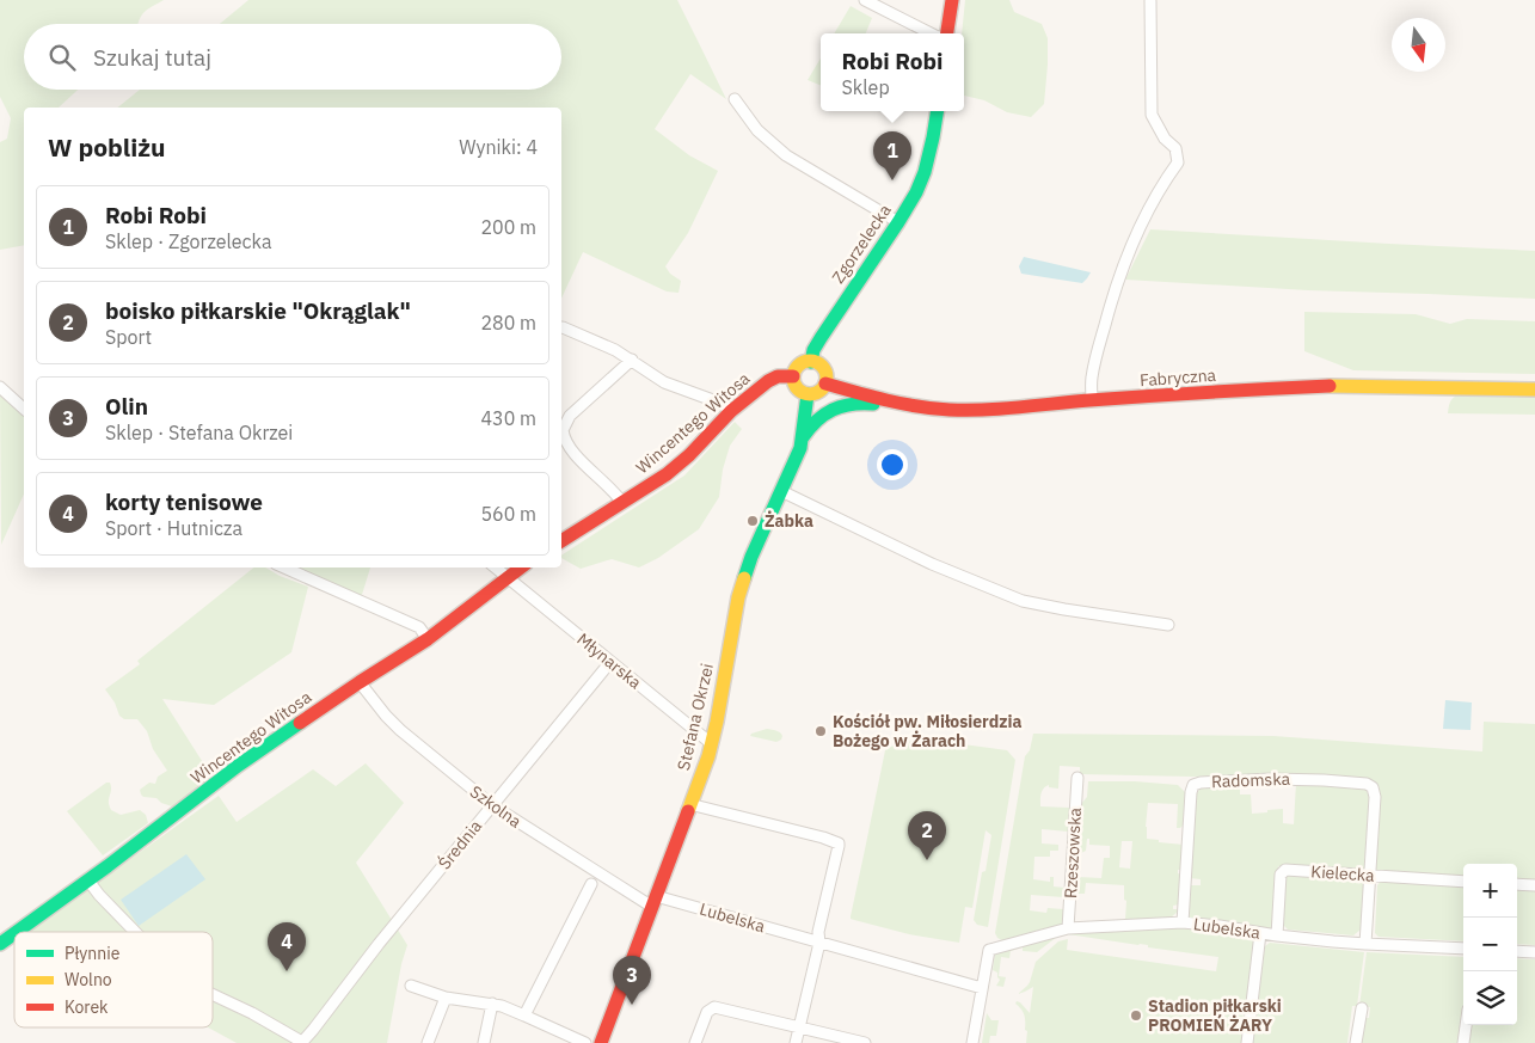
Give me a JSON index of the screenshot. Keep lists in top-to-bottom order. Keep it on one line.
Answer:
{"streets":{"street":["Zgorzelecka","Fabryczna","Wincentego Witosa","Młynarska","Stefana Okrzei","Radomska","Szkolna","Średnia","Rzeszowska","Kielecka","Lubelska"]},"crossings":[["Zgorzelecka","Fabryczna"],["Zgorzelecka","Wincentego Witosa"],["Zgorzelecka","Stefana Okrzei"],["Fabryczna","Wincentego Witosa"],["Fabryczna","Stefana Okrzei"],["Wincentego Witosa","Młynarska"],["Wincentego Witosa","Stefana Okrzei"],["Wincentego Witosa","Szkolna"],["Wincentego Witosa","Średnia"],["Młynarska","Stefana Okrzei"],["Młynarska","Średnia"],["Stefana Okrzei","Szkolna"],["Stefana Okrzei","Lubelska"],["Radomska","Kielecka"],["Radomska","Lubelska"],["Szkolna","Średnia"],["Szkolna","Lubelska"],["Rzeszowska","Lubelska"],["Kielecka","Lubelska"]],"places":["Żabka","Kościół pw. Miłosierdzia Bożego w Żarach","Stadion piłkarski PROMIEŃ ŻARY"],"legend":["Płynnie","Wolno","Korek"],"north":"bottom","page":{"search":"Szukaj tutaj","popup":["Robi Robi","Sklep"],"heading":["W pobliżu","Wyniki: 4"],"pins":["1","2","4","3"],"list":[{"mark":"1","name":"Robi Robi","note":"Sklep · Zgorzelecka","value":"200 m"},{"mark":"2","name":"boisko piłkarskie \"Okrąglak\"","note":"Sport","value":"280 m"},{"mark":"3","name":"Olin","note":"Sklep · Stefana Okrzei","value":"430 m"},{"mark":"4","name":"korty tenisowe","note":"Sport · Hutnicza","value":"560 m"}],"map_buttons":["+","−"]}}
